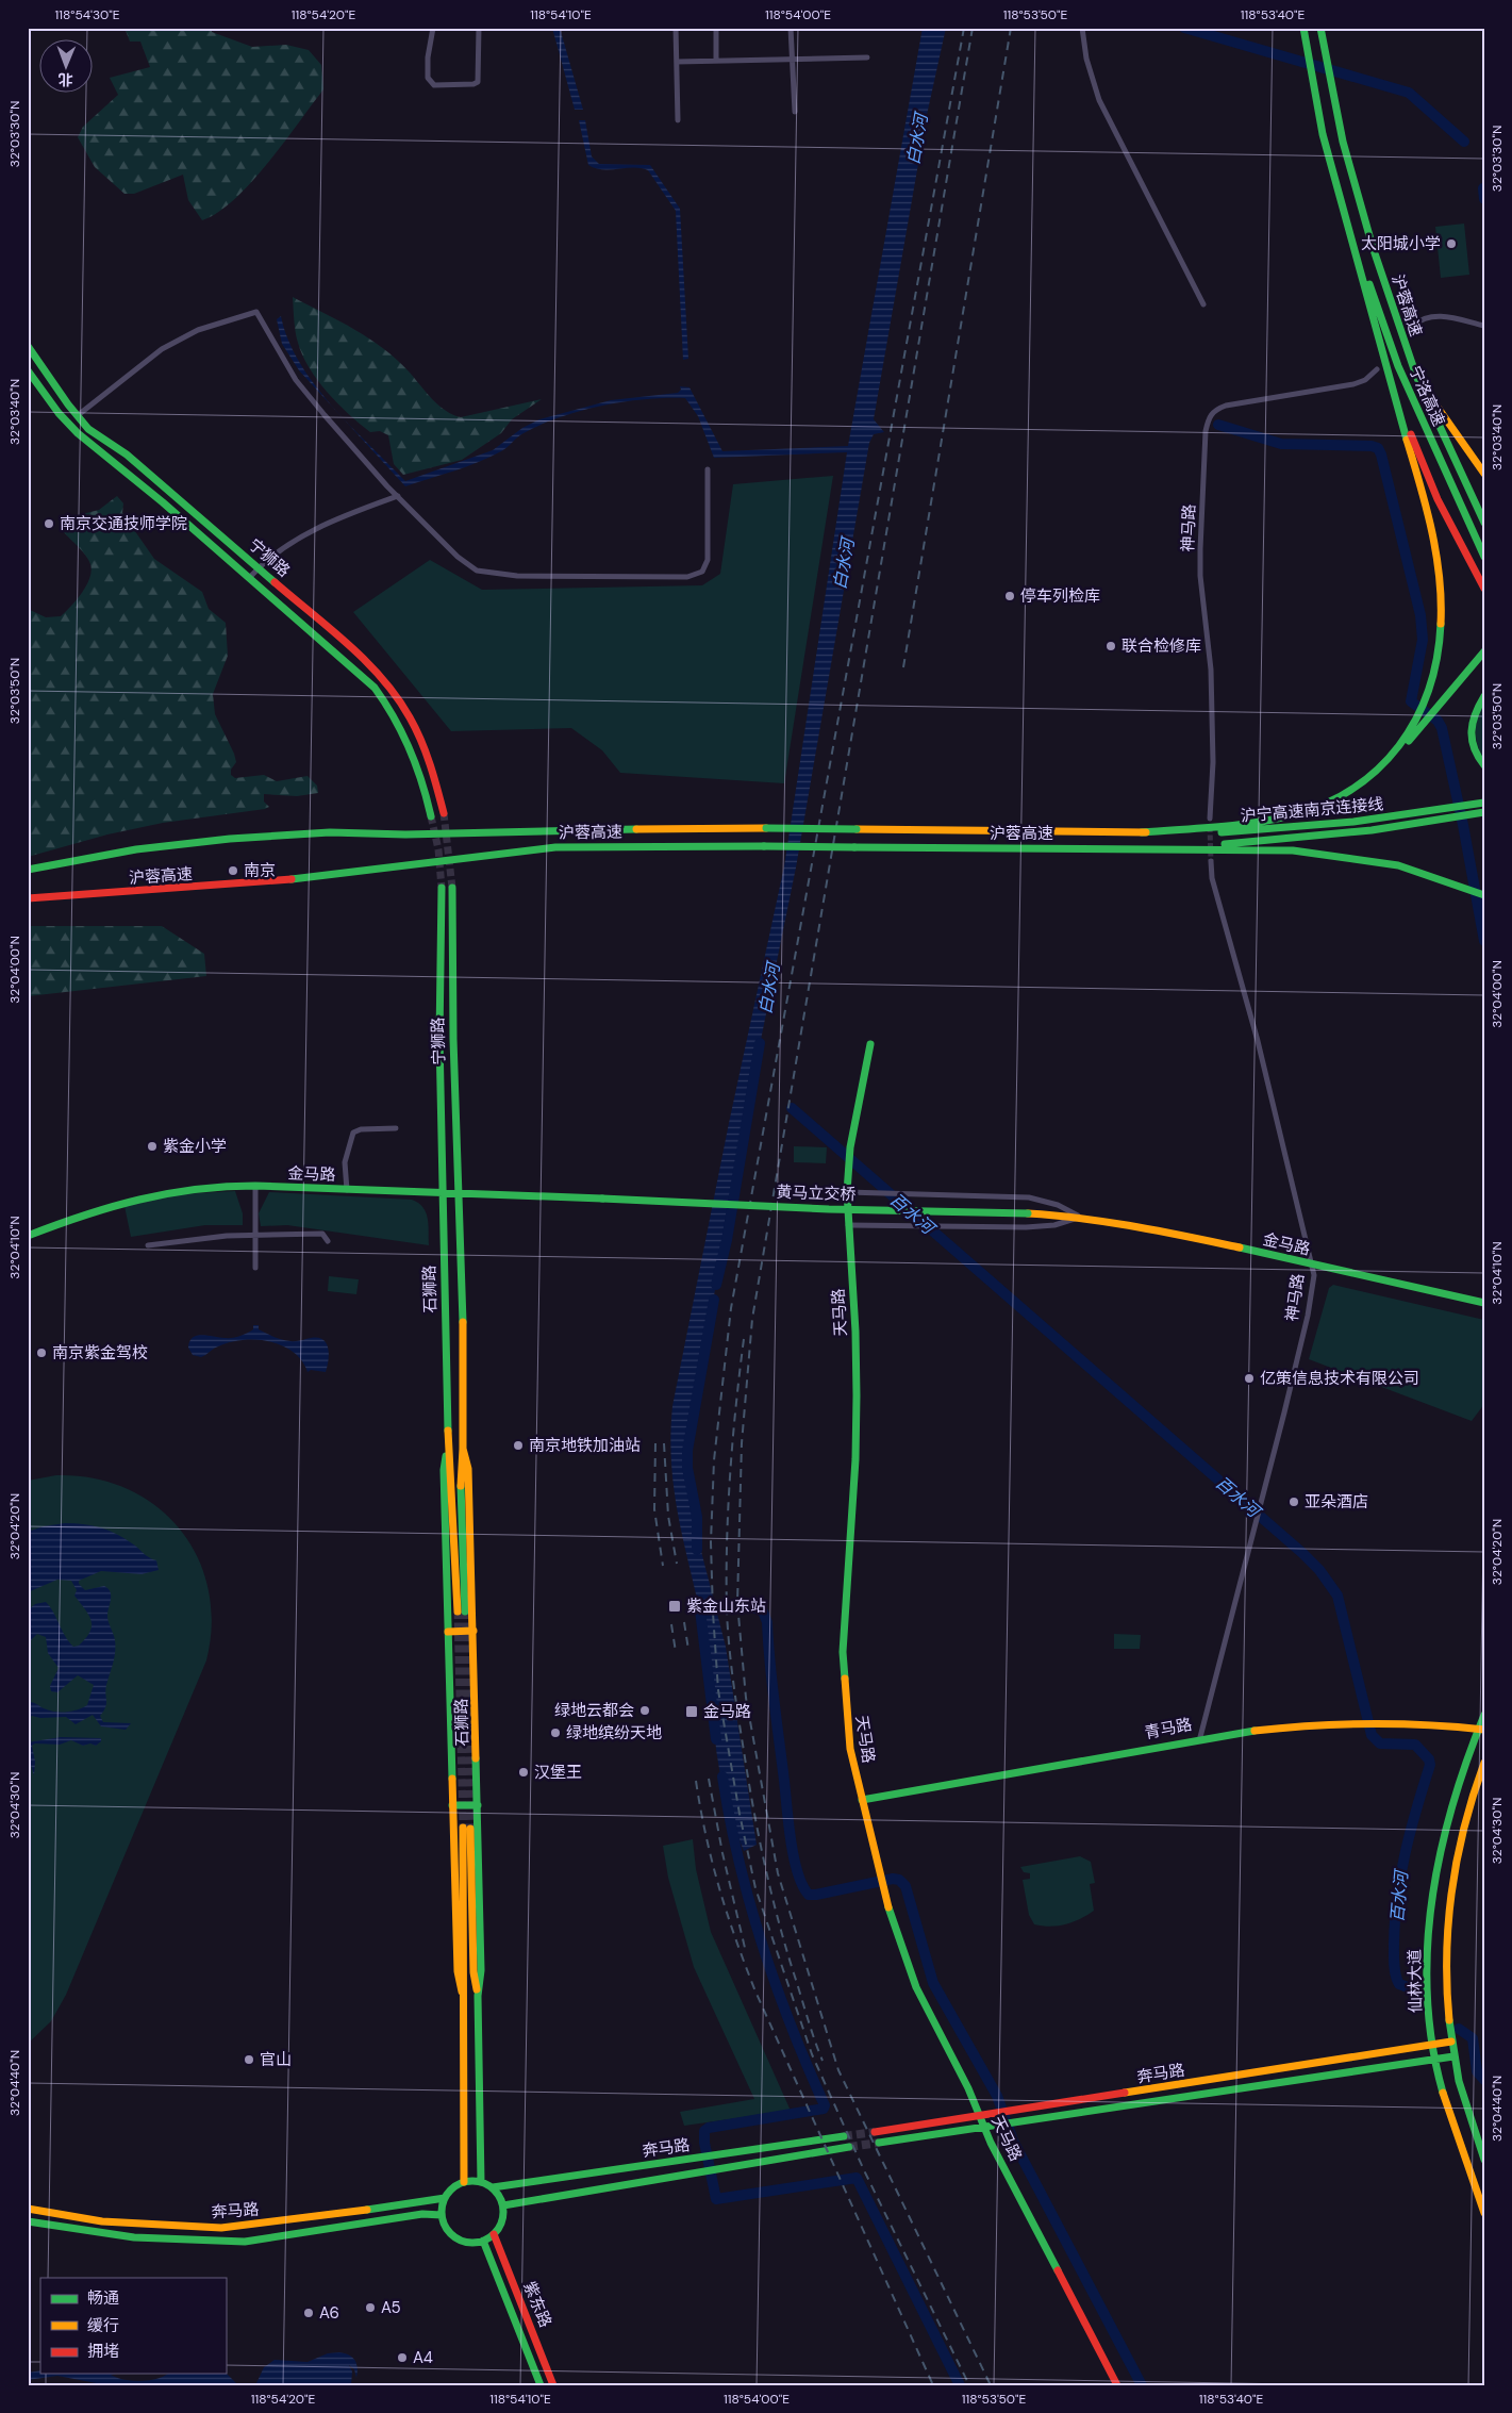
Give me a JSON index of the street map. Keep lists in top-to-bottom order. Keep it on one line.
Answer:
{"streets":{"main road":["沪蓉高速","宁洛高速","宁狮路","沪宁高速南京连接线","金马路","黄马立交桥","石狮路","天马路","青马路","仙林大道","奔马路","紫东路"],"street":["神马路"]},"crossings":[["沪蓉高速","沪宁高速南京连接线"],["神马路","金马路"],["神马路","青马路"],["宁狮路","金马路"],["宁狮路","石狮路"],["金马路","黄马立交桥"],["金马路","石狮路"],["金马路","天马路"],["石狮路","奔马路"],["石狮路","紫东路"],["天马路","青马路"],["天马路","奔马路"],["青马路","仙林大道"],["仙林大道","奔马路"],["奔马路","紫东路"]],"water":["白水河","百水河"],"places":{"other":["太阳城小学","南京交通技师学院","停车列检库","联合检修库","南京","紫金小学","南京紫金驾校","亿策信息技术有限公司","南京地铁加油站","亚朵酒店","绿地云都会","绿地缤纷天地","汉堡王","官山","A5","A6","A4"],"transit":["紫金山东站","金马路"]},"legend":["畅通","缓行","拥堵"],"north":"bottom","coordinates":["118°54'30\"E","118°54'20\"E","118°54'10\"E","118°54'00\"E","118°53'50\"E","118°53'40\"E","32°03'30\"N","32°03'40\"N","32°03'50\"N","32°04'00\"N","32°04'10\"N","32°04'20\"N","32°04'30\"N","32°04'40\"N"]}
